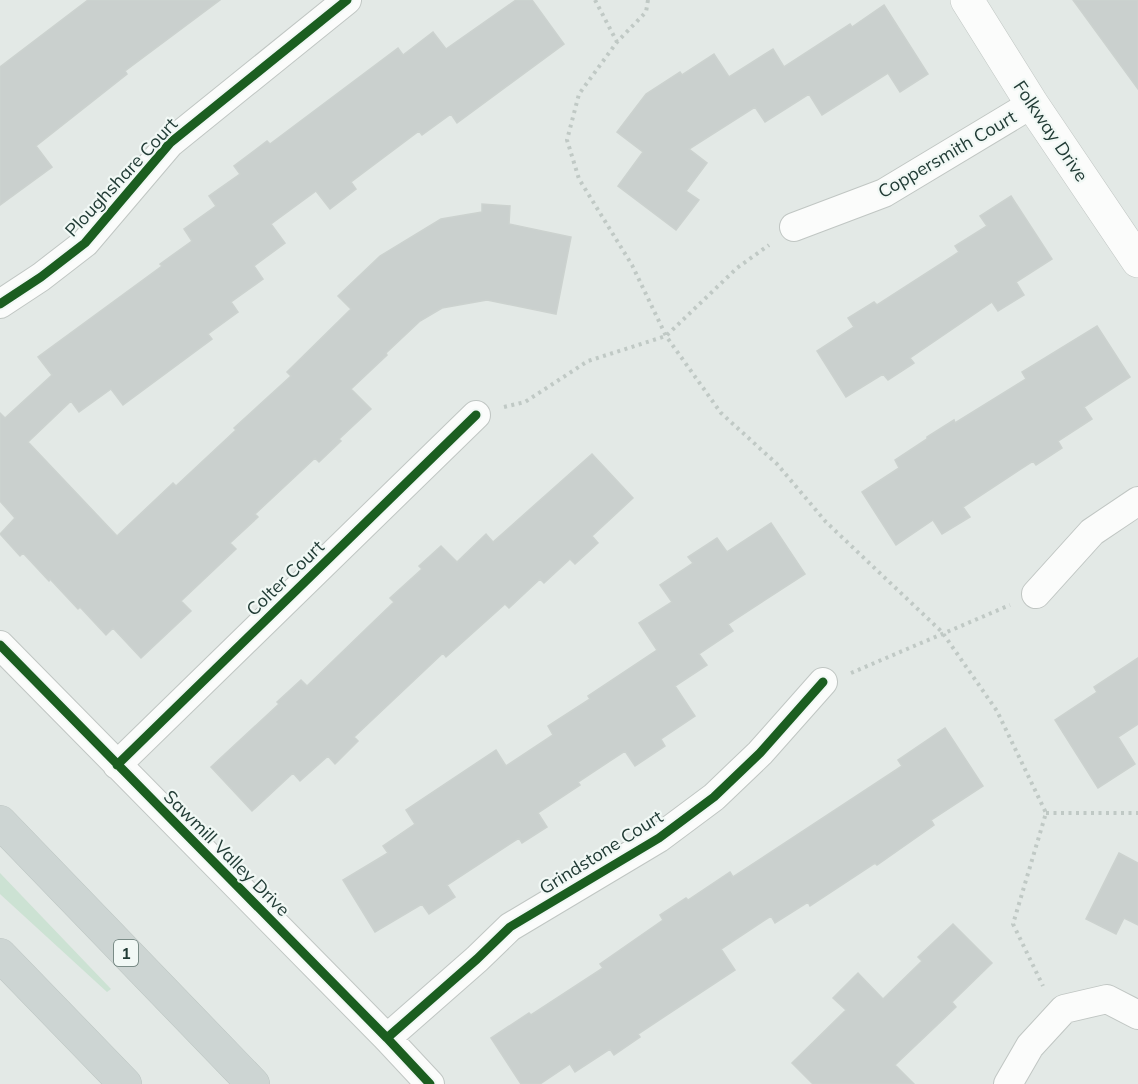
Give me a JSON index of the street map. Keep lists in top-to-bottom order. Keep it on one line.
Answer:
{"streets":{"main road":["1"],"street":["Folkway Drive","Coppersmith Court","Ploughshare Court","Colter Court","Grindstone Court","Sawmill Valley Drive"]},"crossings":[["Folkway Drive","Coppersmith Court"],["Colter Court","Sawmill Valley Drive"],["Grindstone Court","Sawmill Valley Drive"]]}
